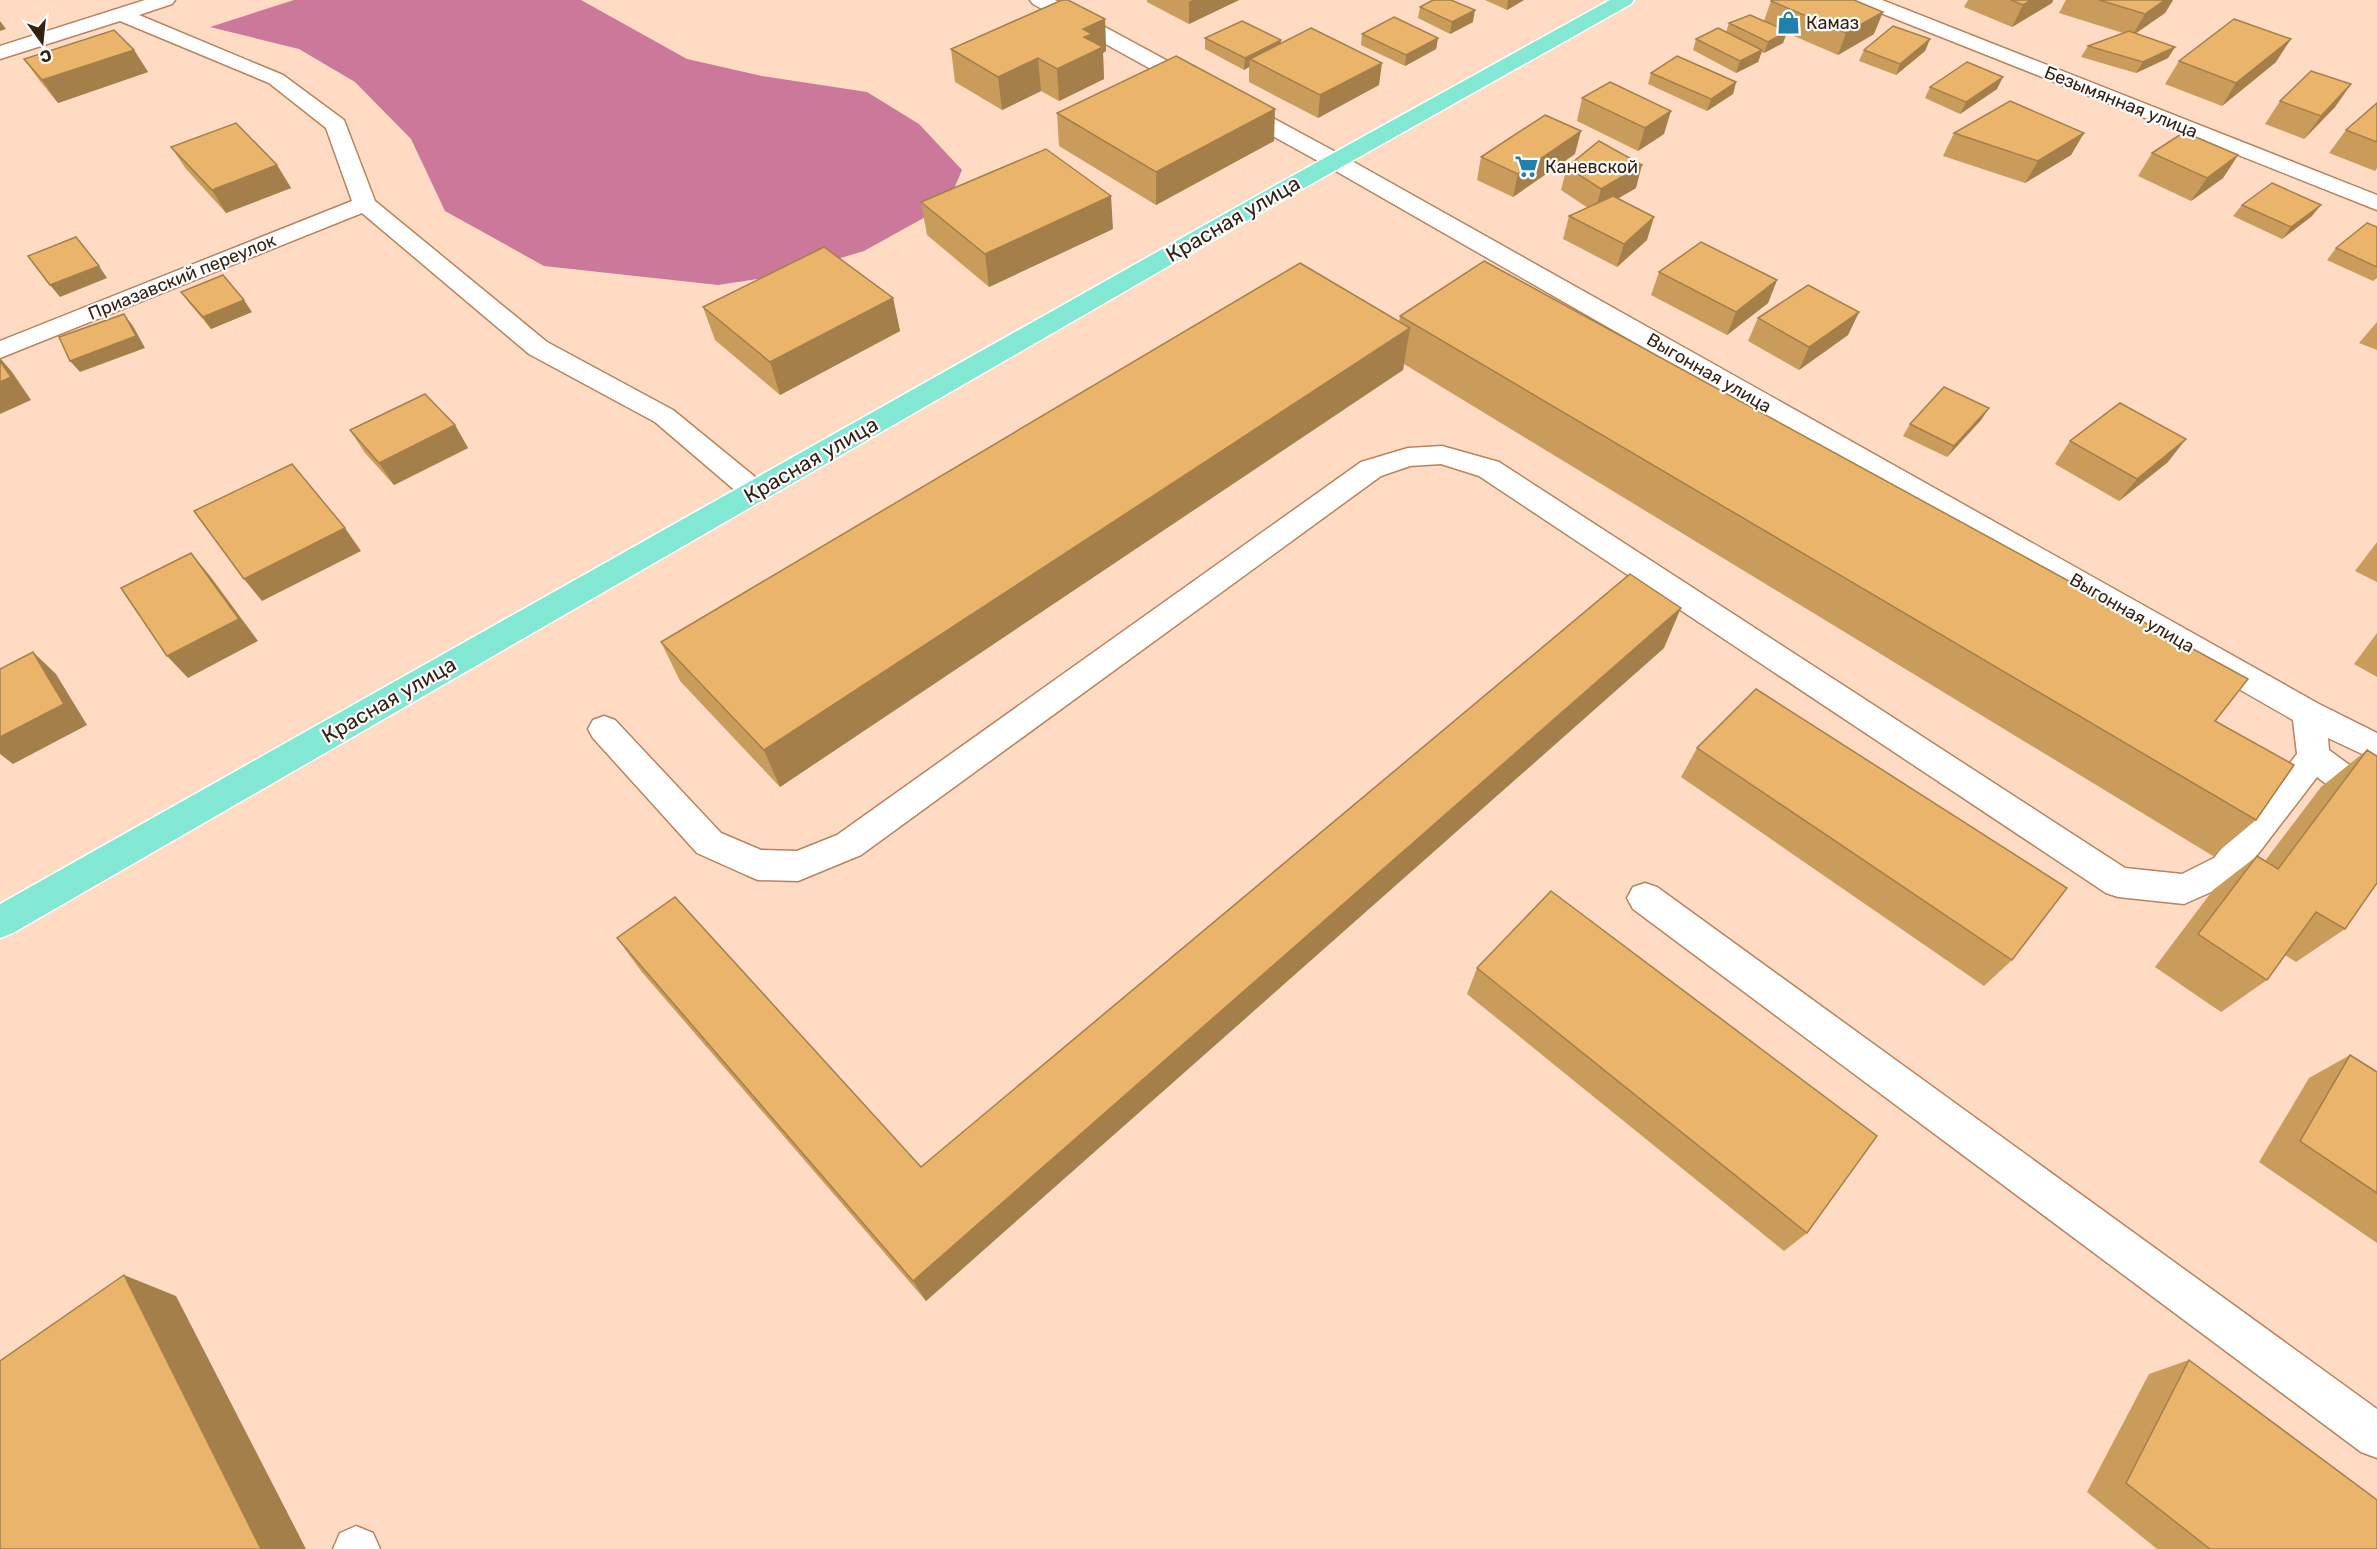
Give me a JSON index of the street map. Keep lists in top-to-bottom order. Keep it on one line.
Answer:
{"streets":{"main road":["Красная улица"],"street":["Безымянная улица","Приазавский переулок","Выгонная улица"]},"crossings":[["Красная улица","Выгонная улица"]],"places":{"shop":["Камаз"],"supermarket":["Каневской"]},"north":"bottom"}
